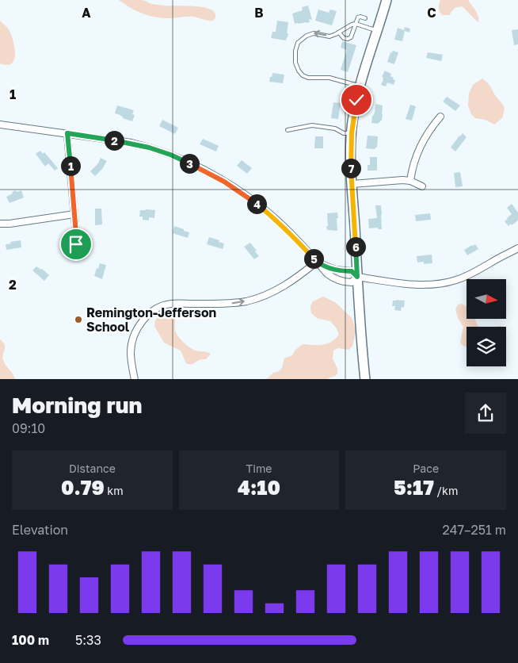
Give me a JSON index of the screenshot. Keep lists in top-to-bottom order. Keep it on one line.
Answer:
{"places":["Remington-Jefferson School"],"north":"right","page":{"pins":["2","3","1","7","4","6","5"],"heading":["Morning run","09:10"],"stats":[["Distance","0.79 km"],["Time","4:10"],["Pace","5:17 /km"]],"chart":["Elevation","247–251 m"],"list":[{"name":"100 m","note":"5:33"}]},"grid":{"columns":["A","B","C"],"rows":["1","2"]}}
